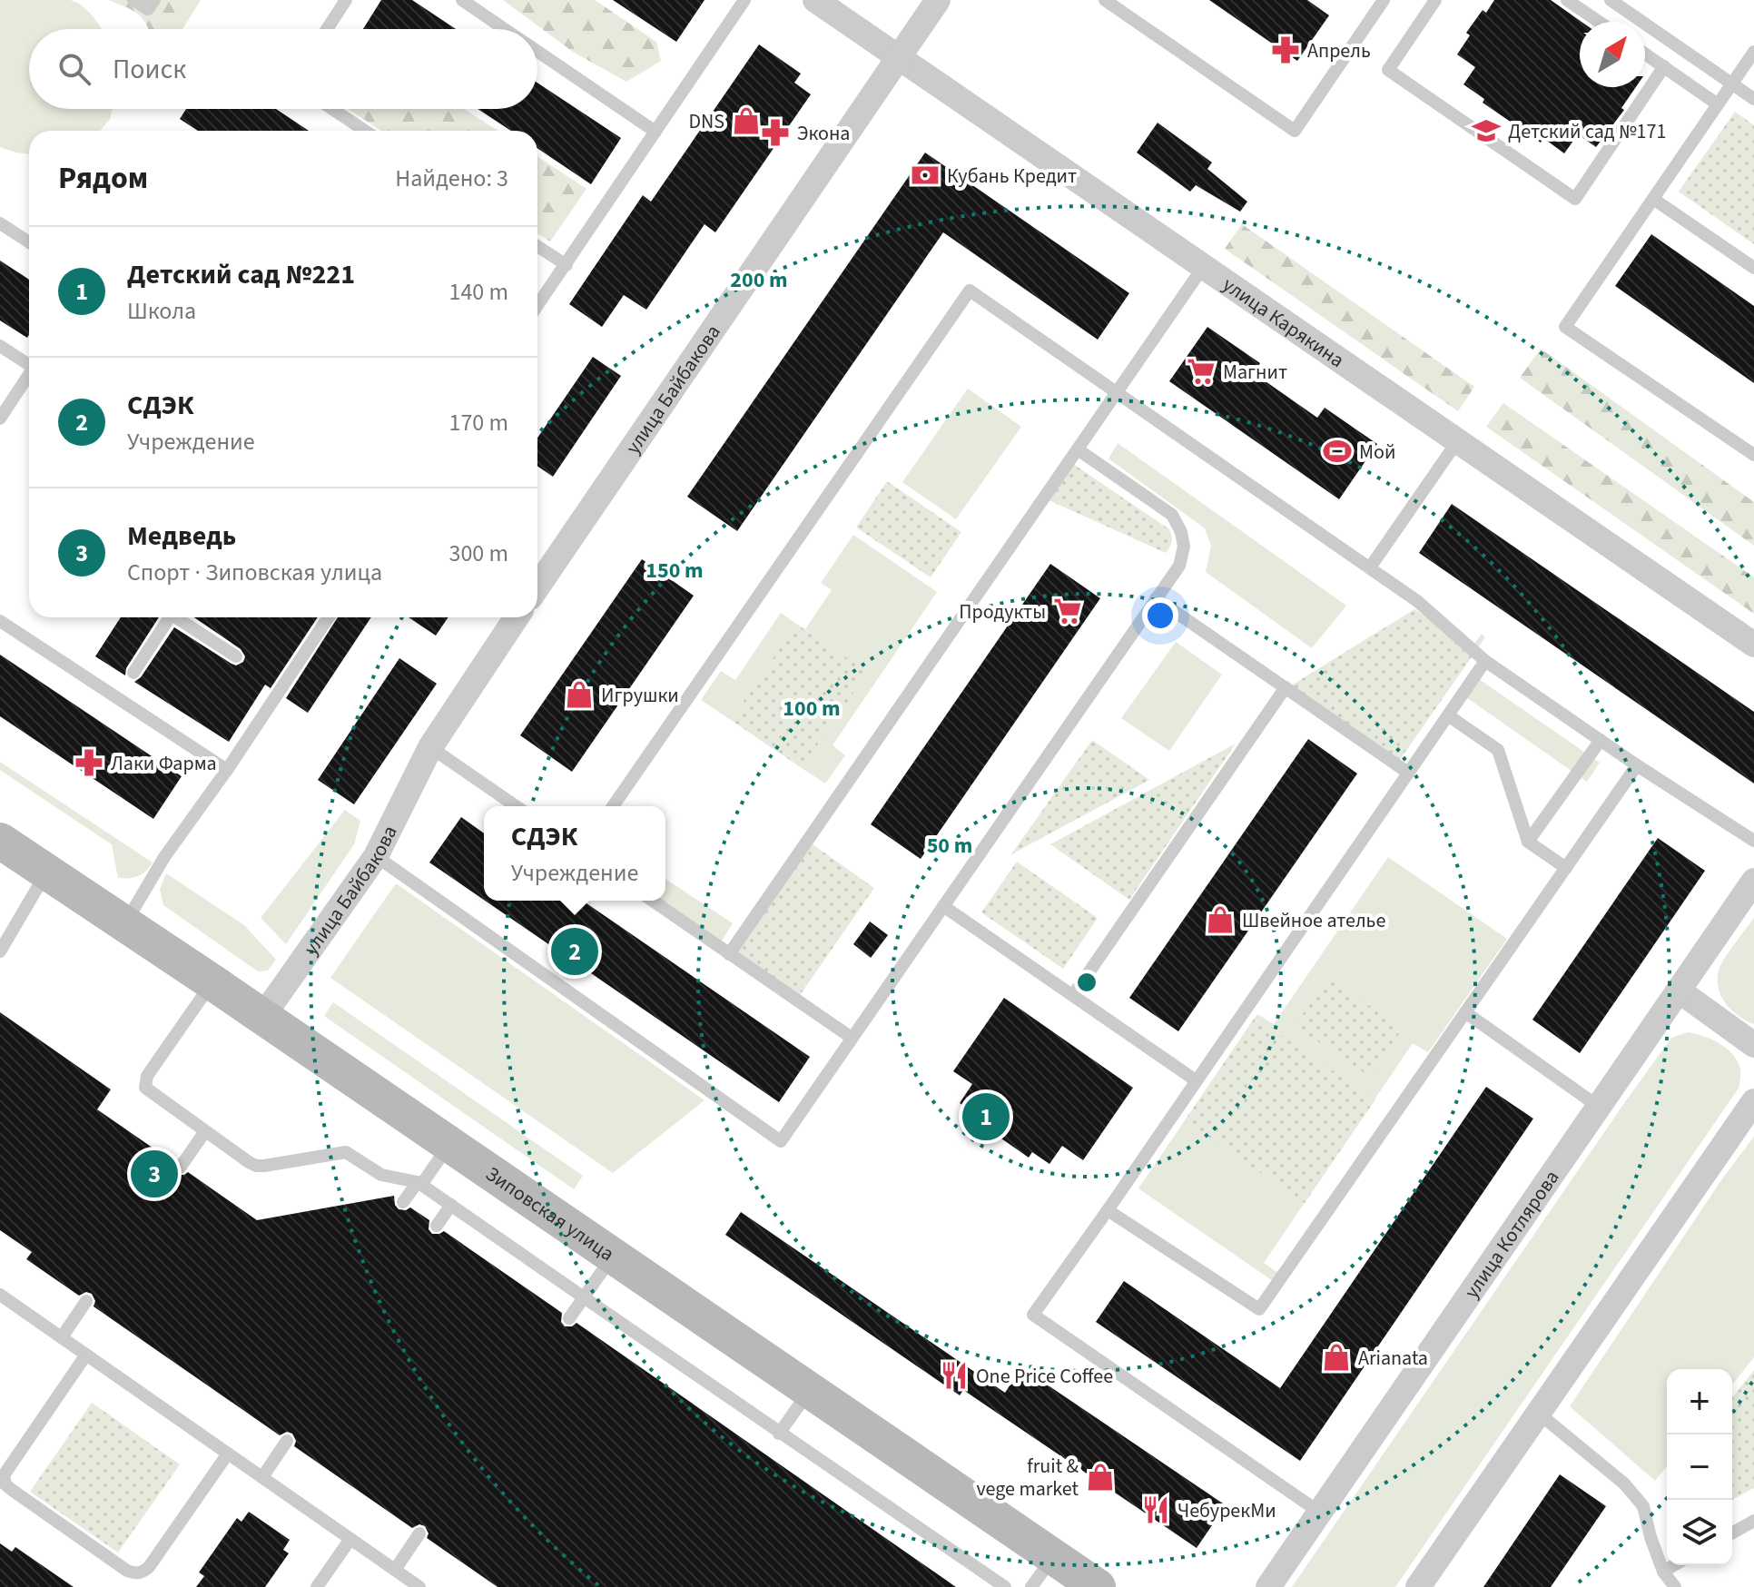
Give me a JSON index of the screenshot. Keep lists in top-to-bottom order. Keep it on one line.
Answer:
{"streets":{"street":["улица Карякина","улица Байбакова","Зиповская улица","улица Котлярова"]},"crossings":[["улица Карякина","улица Байбакова"],["улица Байбакова","Зиповская улица"]],"places":{"pharmacy":["Апрель","Экона","Лаки Фарма"],"shop":["DNS","Игрушки","Швейное ателье","Arianata","fruit & vege market"],"school or university":["Детский сад №171"],"bank":["Кубань Кредит"],"supermarket":["Магнит","Продукты"],"sports":["Мой"],"restaurant":["One Price Coffee","ЧебурекМи"]},"north":"top right","page":{"search":"Поиск","heading":["Рядом","Найдено: 3"],"list":[{"mark":"1","name":"Детский сад №221","note":"Школа","value":"140 m"},{"mark":"2","name":"СДЭК","note":"Учреждение","value":"170 m"},{"mark":"3","name":"Медведь","note":"Спорт · Зиповская улица","value":"300 m"}],"popup":["СДЭК","Учреждение"],"pins":["2","1","3"],"map_buttons":["+","−"]},"rings":["200 m","150 m","100 m","50 m"]}
